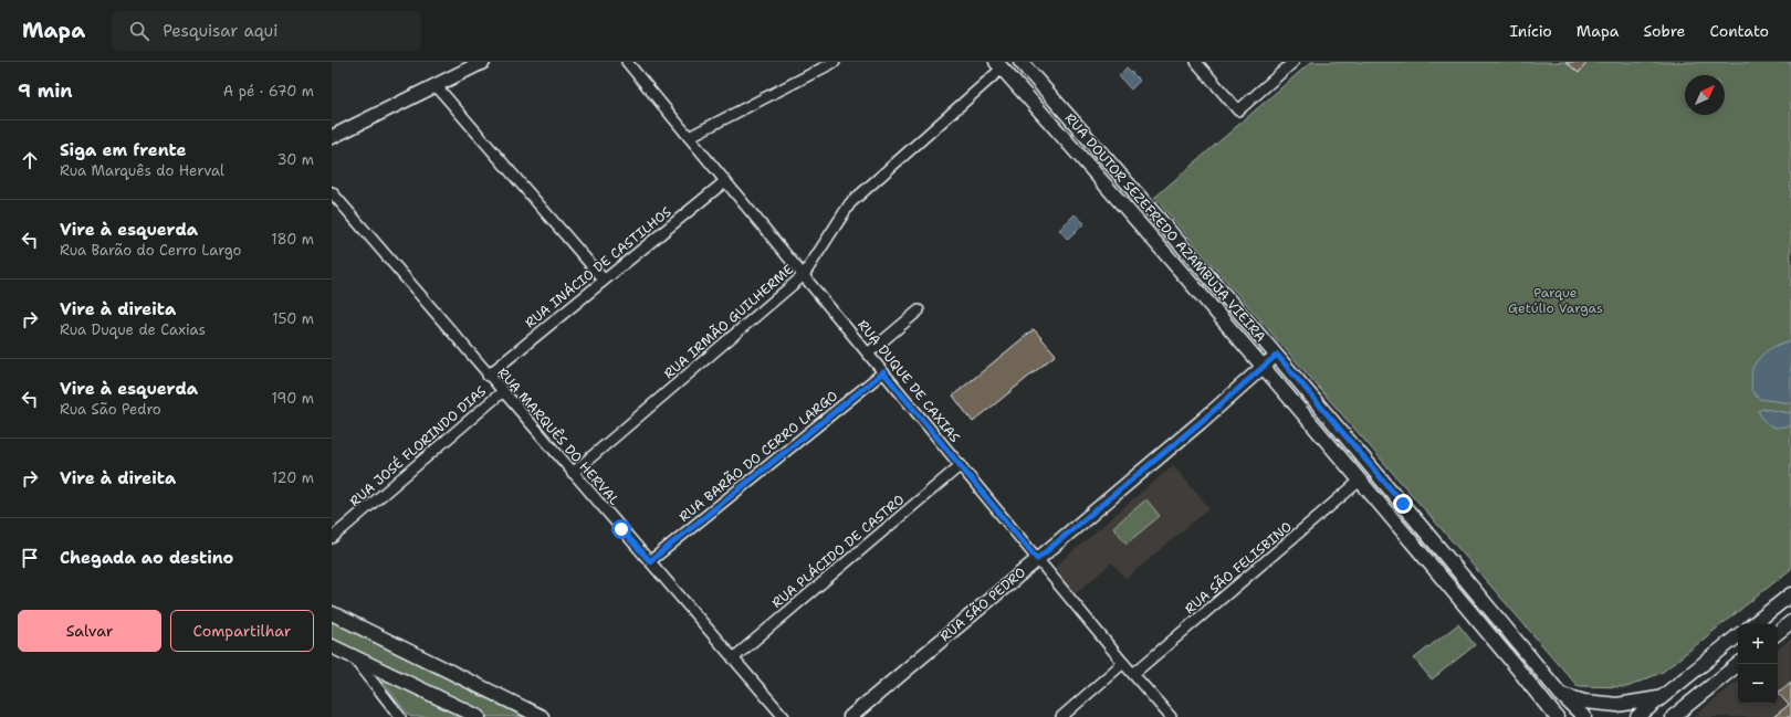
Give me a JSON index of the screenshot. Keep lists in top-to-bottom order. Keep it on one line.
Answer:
{"streets":{"main road":["RUA DOUTOR SEZEFREDO AZAMBUJA VIEIRA","RUA SÃO PEDRO"],"street":["RUA INÁCIO DE CASTILHOS","RUA IRMÃO GUILHERME","RUA DUQUE DE CAXIAS","RUA MARQUÊS DO HERVAL","RUA JOSÉ FLORINDO DIAS","RUA BARÃO DO CERRO LARGO","RUA PLÁCIDO DE CASTRO","RUA SÃO FELISBINO"]},"crossings":[["RUA DOUTOR SEZEFREDO AZAMBUJA VIEIRA","RUA IRMÃO GUILHERME"],["RUA DOUTOR SEZEFREDO AZAMBUJA VIEIRA","RUA SÃO FELISBINO"],["RUA DOUTOR SEZEFREDO AZAMBUJA VIEIRA","RUA SÃO PEDRO"],["RUA INÁCIO DE CASTILHOS","RUA DUQUE DE CAXIAS"],["RUA INÁCIO DE CASTILHOS","RUA MARQUÊS DO HERVAL"],["RUA IRMÃO GUILHERME","RUA DUQUE DE CAXIAS"],["RUA IRMÃO GUILHERME","RUA MARQUÊS DO HERVAL"],["RUA DUQUE DE CAXIAS","RUA BARÃO DO CERRO LARGO"],["RUA DUQUE DE CAXIAS","RUA PLÁCIDO DE CASTRO"],["RUA DUQUE DE CAXIAS","RUA SÃO FELISBINO"],["RUA DUQUE DE CAXIAS","RUA SÃO PEDRO"],["RUA MARQUÊS DO HERVAL","RUA JOSÉ FLORINDO DIAS"],["RUA MARQUÊS DO HERVAL","RUA BARÃO DO CERRO LARGO"],["RUA MARQUÊS DO HERVAL","RUA PLÁCIDO DE CASTRO"]],"parks":["Parque Getúlio Vargas"],"north":"top right","page":{"header":"Mapa","search":"Pesquisar aqui","nav":["Início","Mapa","Sobre","Contato"],"heading":["9 min","A pé · 670 m"],"list":[["Siga em frente","Rua Marquês do Herval","30 m"],["Vire à esquerda","Rua Barão do Cerro Largo","180 m"],["Vire à direita","Rua Duque de Caxias","150 m"],["Vire à esquerda","Rua São Pedro","190 m"],["Vire à direita","120 m"],"Chegada ao destino"],"buttons":["Salvar","Compartilhar"],"map_buttons":["+","−"]}}
